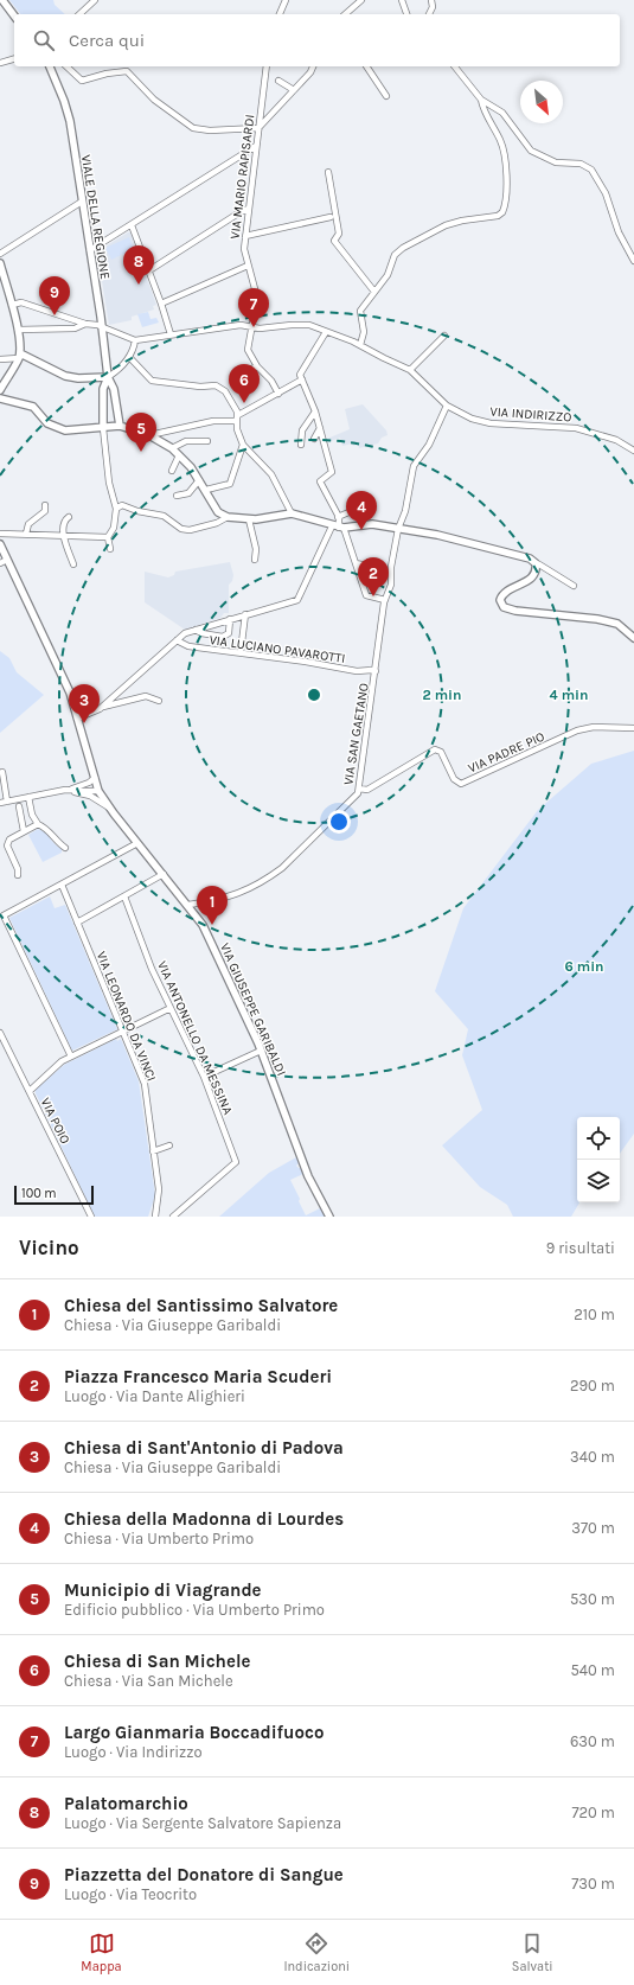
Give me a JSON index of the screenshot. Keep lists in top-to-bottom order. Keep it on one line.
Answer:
{"streets":{"main road":["VIALE DELLA REGIONE","VIA GIUSEPPE GARIBALDI"],"street":["VIA MARIO RAPISARDI","VIA INDIRIZZO","VIA LUCIANO PAVAROTTI","VIA SAN GAETANO","VIA PADRE PIO","VIA LEONARDO DA VINCI","VIA ANTONELLO DA MESSINA","VIA POIO"]},"crossings":[["VIA MARIO RAPISARDI","VIA INDIRIZZO"],["VIA INDIRIZZO","VIA SAN GAETANO"],["VIA LUCIANO PAVAROTTI","VIA SAN GAETANO"],["VIA SAN GAETANO","VIA PADRE PIO"],["VIA SAN GAETANO","VIA GIUSEPPE GARIBALDI"]],"scale_bar":"100 m","north":"bottom right","page":{"search":"Cerca qui","pins":["8","9","7","6","5","4","2","3","1"],"scale":"100 m","heading":["Vicino","9 risultati"],"list":[{"mark":"1","name":"Chiesa del Santissimo Salvatore","note":"Chiesa · Via Giuseppe Garibaldi","value":"210 m"},{"mark":"2","name":"Piazza Francesco Maria Scuderi","note":"Luogo · Via Dante Alighieri","value":"290 m"},{"mark":"3","name":"Chiesa di Sant'Antonio di Padova","note":"Chiesa · Via Giuseppe Garibaldi","value":"340 m"},{"mark":"4","name":"Chiesa della Madonna di Lourdes","note":"Chiesa · Via Umberto Primo","value":"370 m"},{"mark":"5","name":"Municipio di Viagrande","note":"Edificio pubblico · Via Umberto Primo","value":"530 m"},{"mark":"6","name":"Chiesa di San Michele","note":"Chiesa · Via San Michele","value":"540 m"},{"mark":"7","name":"Largo Gianmaria Boccadifuoco","note":"Luogo · Via Indirizzo","value":"630 m"},{"mark":"8","name":"Palatomarchio","note":"Luogo · Via Sergente Salvatore Sapienza","value":"720 m"},{"mark":"9","name":"Piazzetta del Donatore di Sangue","note":"Luogo · Via Teocrito","value":"730 m"}],"nav":["Mappa","Indicazioni","Salvati"]},"rings":["2 min","4 min","6 min"]}
